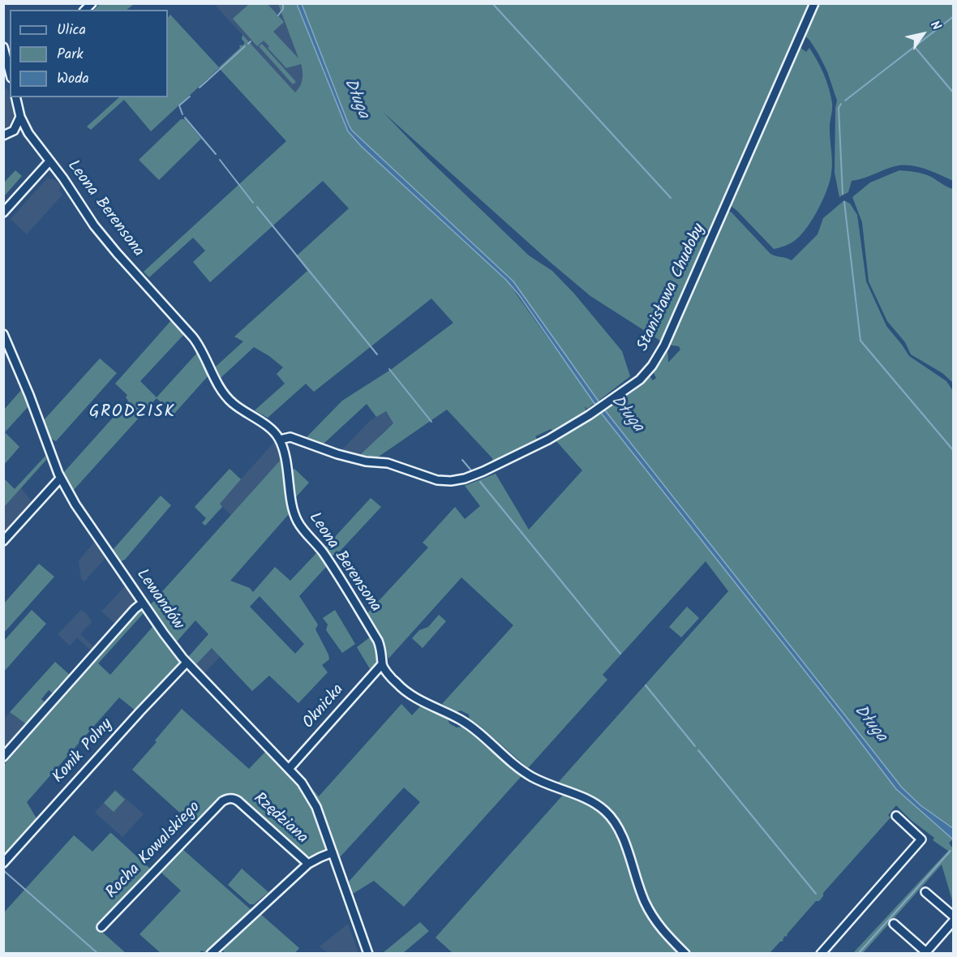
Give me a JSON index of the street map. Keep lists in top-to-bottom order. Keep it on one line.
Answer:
{"streets":{"street":["Leona Berensona","Stanisława Chudoby","Lewandów","Oknicka","Konik Polny","Rzędziana","Rocha Kowalskiego"]},"crossings":[["Leona Berensona","Stanisława Chudoby"],["Leona Berensona","Oknicka"],["Lewandów","Oknicka"],["Lewandów","Konik Polny"],["Rzędziana","Rocha Kowalskiego"]],"districts":["GRODZISK"],"water":["Długa"],"legend":["Ulica","Park","Woda"],"north":"top right"}
